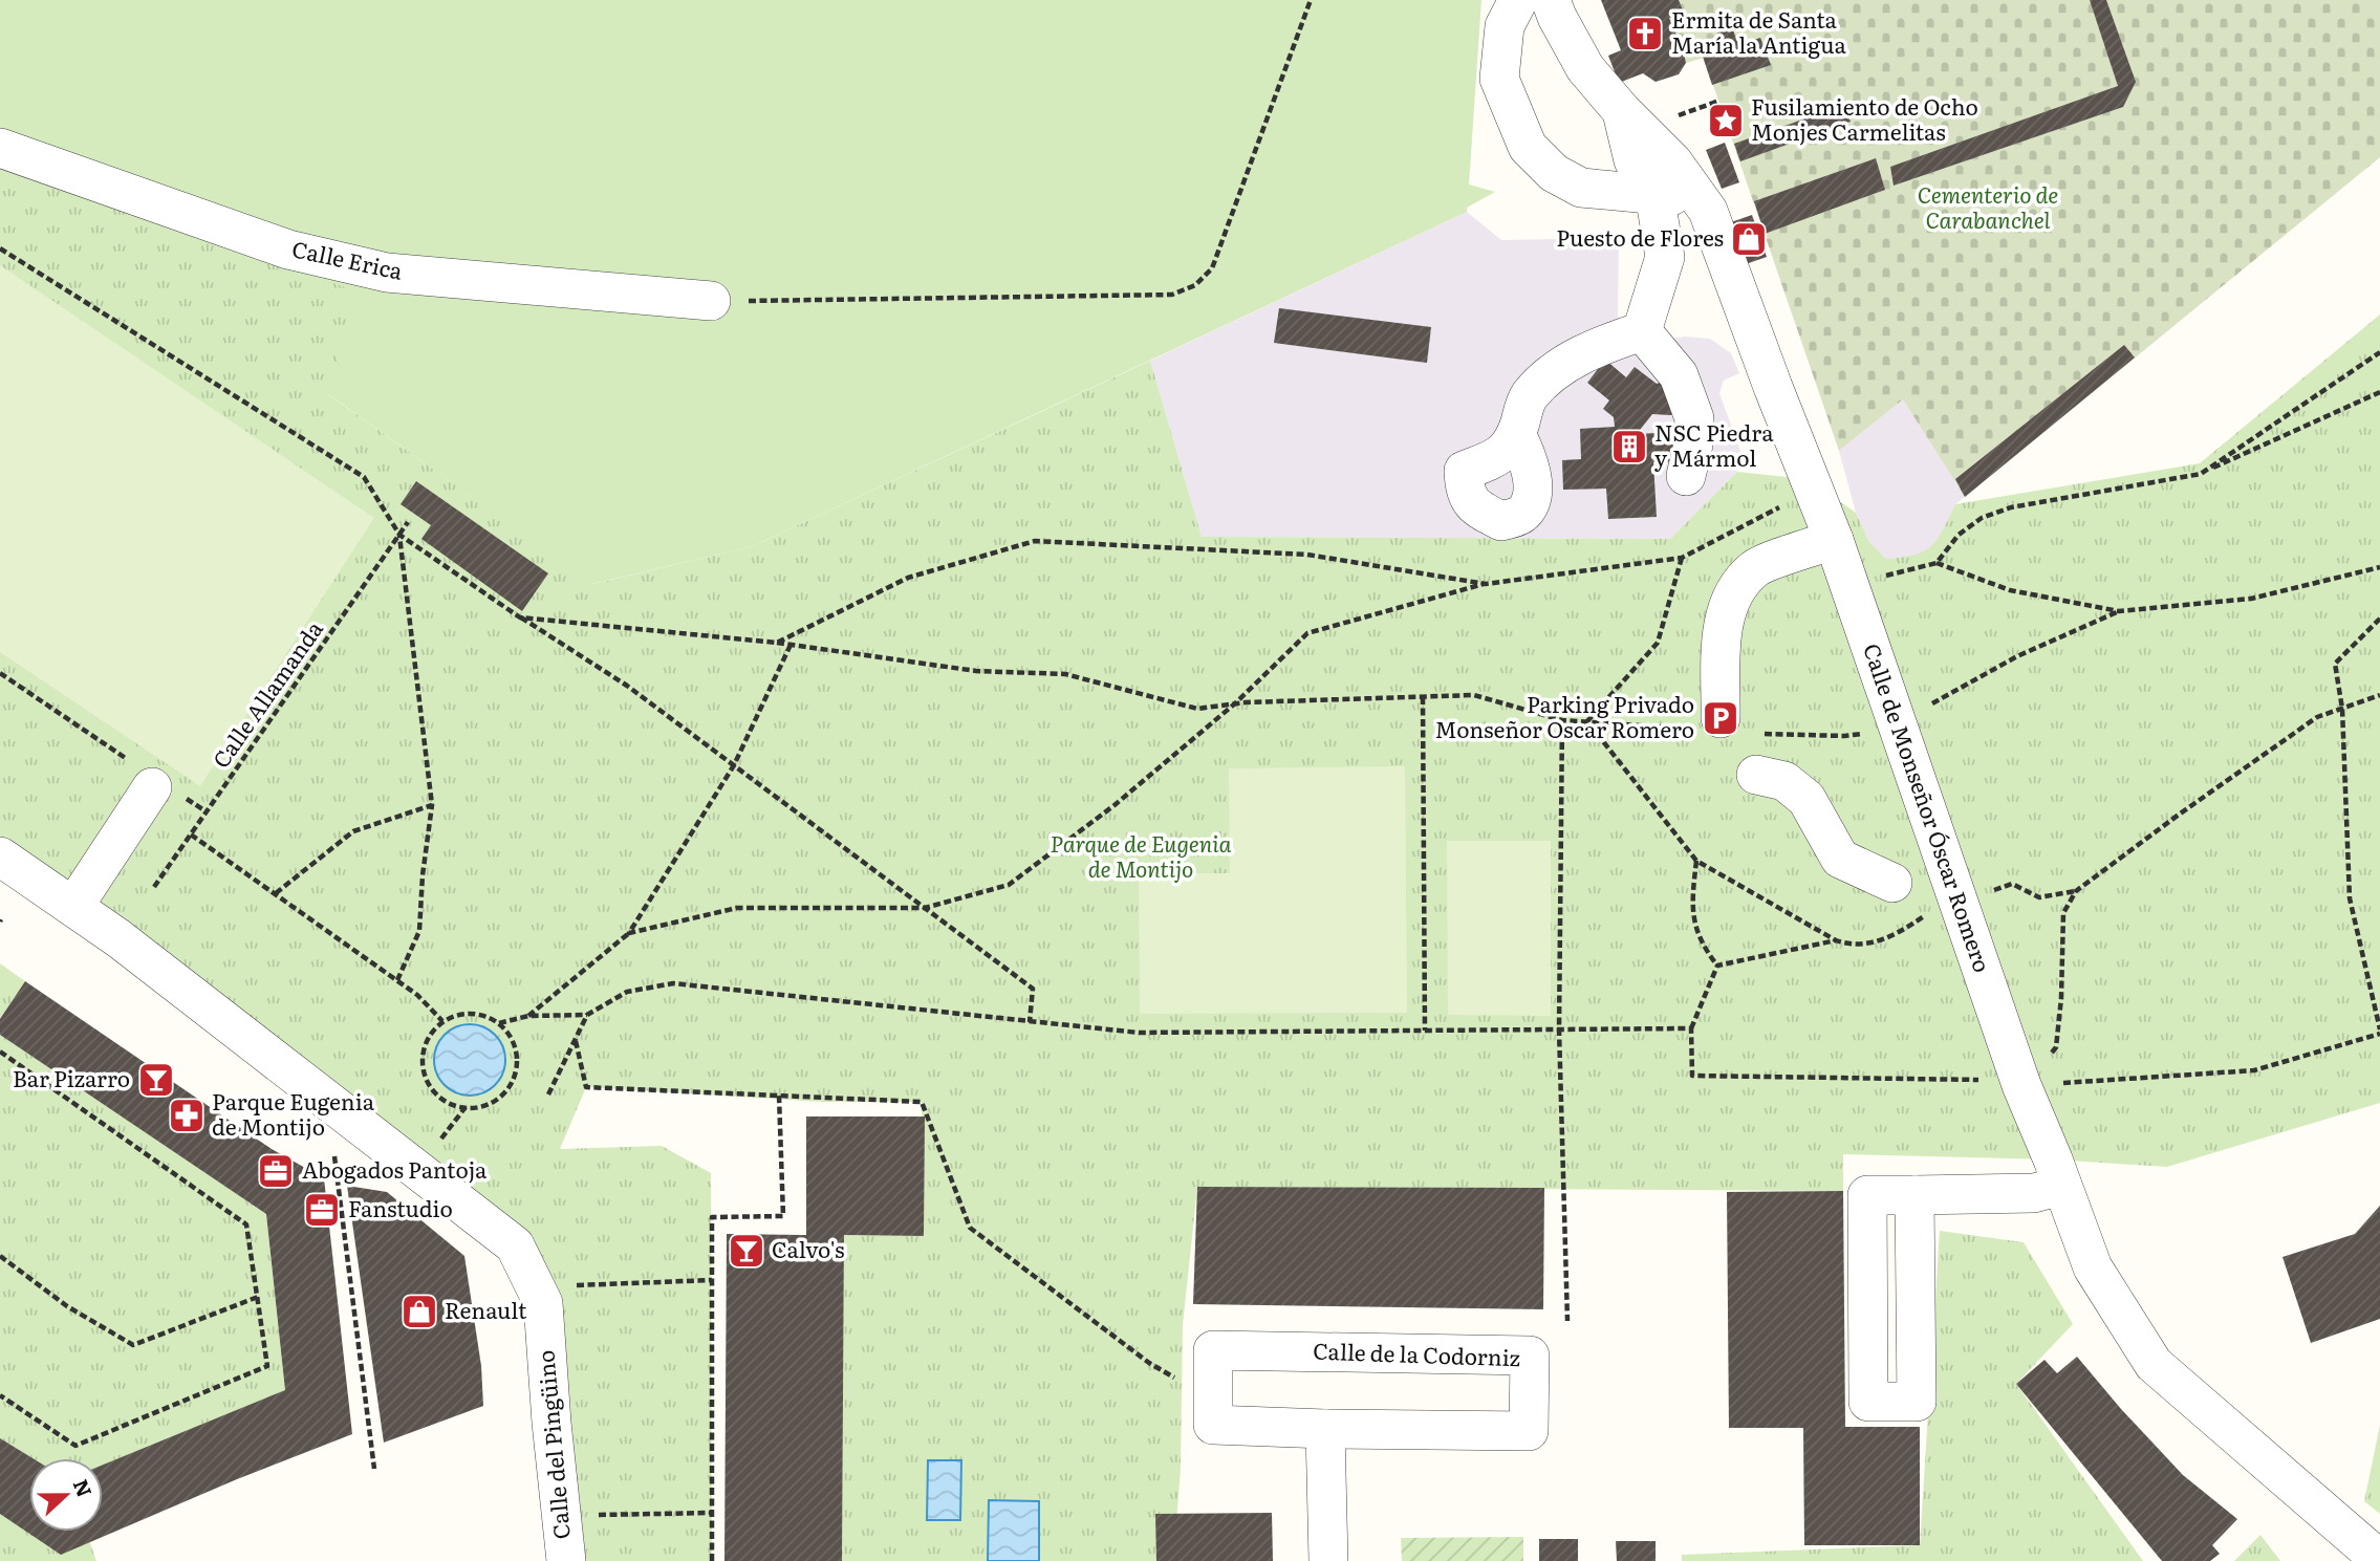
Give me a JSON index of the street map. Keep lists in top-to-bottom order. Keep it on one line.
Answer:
{"streets":{"street":["Calle Erica","Calle de Monseñor Óscar Romero","Calle de la Codorniz","Calle del Pingüino"],"path":["Calle Allamanda"]},"parks":["Cementerio de Carabanchel","Parque de Eugenia de Montijo"],"places":{"church":["Ermita de Santa María la Antigua"],"place":["Fusilamiento de Ocho Monjes Carmelitas"],"shop":["Puesto de Flores","Renault"],"building":["NSC Piedra y Mármol"],"parking":["Parking Privado Monseñor Oscar Romero"],"bar":["Bar Pizarro","Calvo's"],"pharmacy":["Parque Eugenia de Montijo"],"office":["Abogados Pantoja","Fanstudio"]},"north":"right"}
